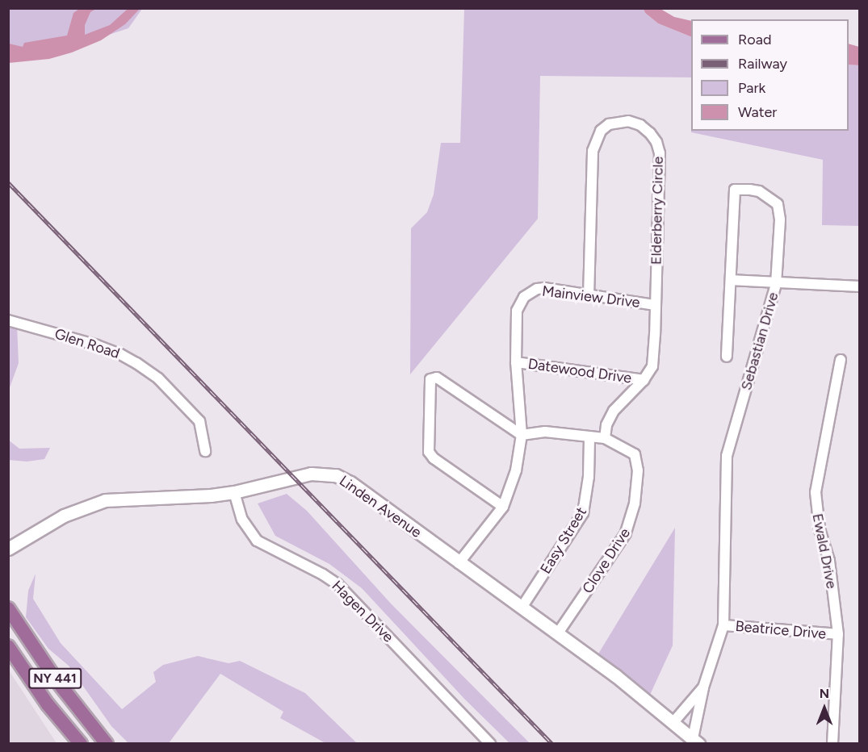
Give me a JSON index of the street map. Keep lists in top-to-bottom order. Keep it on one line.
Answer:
{"streets":{"main road":["NY 441"],"street":["Elderberry Circle","Mainview Drive","Sebastian Drive","Glen Road","Datewood Drive","Linden Avenue","Easy Street","Ewald Drive","Clove Drive","Hagen Drive","Beatrice Drive"]},"crossings":[["Elderberry Circle","Mainview Drive"],["Elderberry Circle","Datewood Drive"],["Elderberry Circle","Clove Drive"],["Mainview Drive","Datewood Drive"],["Mainview Drive","Clove Drive"],["Sebastian Drive","Linden Avenue"],["Sebastian Drive","Beatrice Drive"],["Linden Avenue","Easy Street"],["Linden Avenue","Clove Drive"],["Linden Avenue","Hagen Drive"],["Easy Street","Clove Drive"],["Ewald Drive","Beatrice Drive"]],"legend":["Road","Railway","Park","Water"],"north":"top"}
